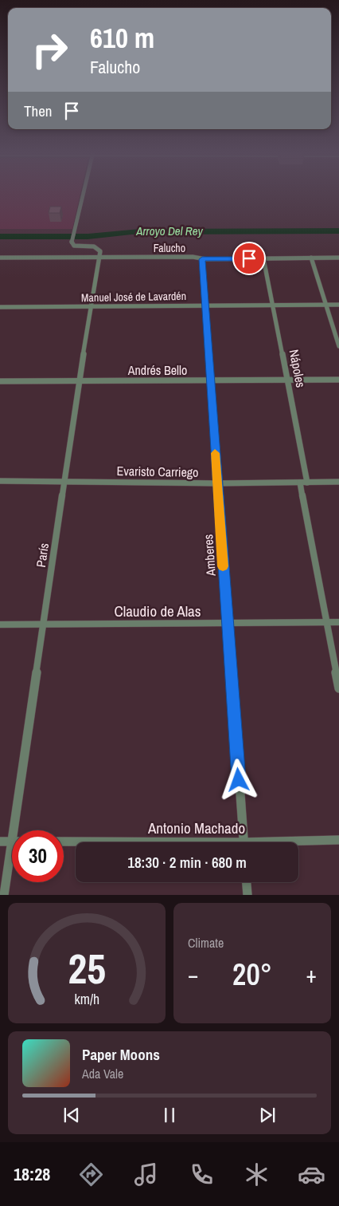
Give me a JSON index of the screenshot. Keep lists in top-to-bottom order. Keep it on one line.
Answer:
{"streets":{"street":["Falucho","Manuel José de Lavardén","Nápoles","Andrés Bello","Evaristo Carriego","París","Amberes","Claudio de Alas","Antonio Machado"]},"crossings":[["Falucho","Nápoles"],["Falucho","París"],["Falucho","Amberes"],["Manuel José de Lavardén","Nápoles"],["Manuel José de Lavardén","París"],["Manuel José de Lavardén","Amberes"],["Nápoles","Andrés Bello"],["Nápoles","Evaristo Carriego"],["Nápoles","Claudio de Alas"],["Andrés Bello","París"],["Andrés Bello","Amberes"],["Evaristo Carriego","París"],["Evaristo Carriego","Amberes"],["París","Claudio de Alas"],["Amberes","Claudio de Alas"]],"water":["Arroyo Del Rey"],"page":{"turn":["610 m","Falucho"],"then":"Then","limit":"30","trip":"18:30 · 2 min · 680 m","tile":"Climate","heat":["−","20°","+"],"song":["Paper Moons","Ada Vale"],"tabs":"18:28","gauge":["25","km/h"]}}
